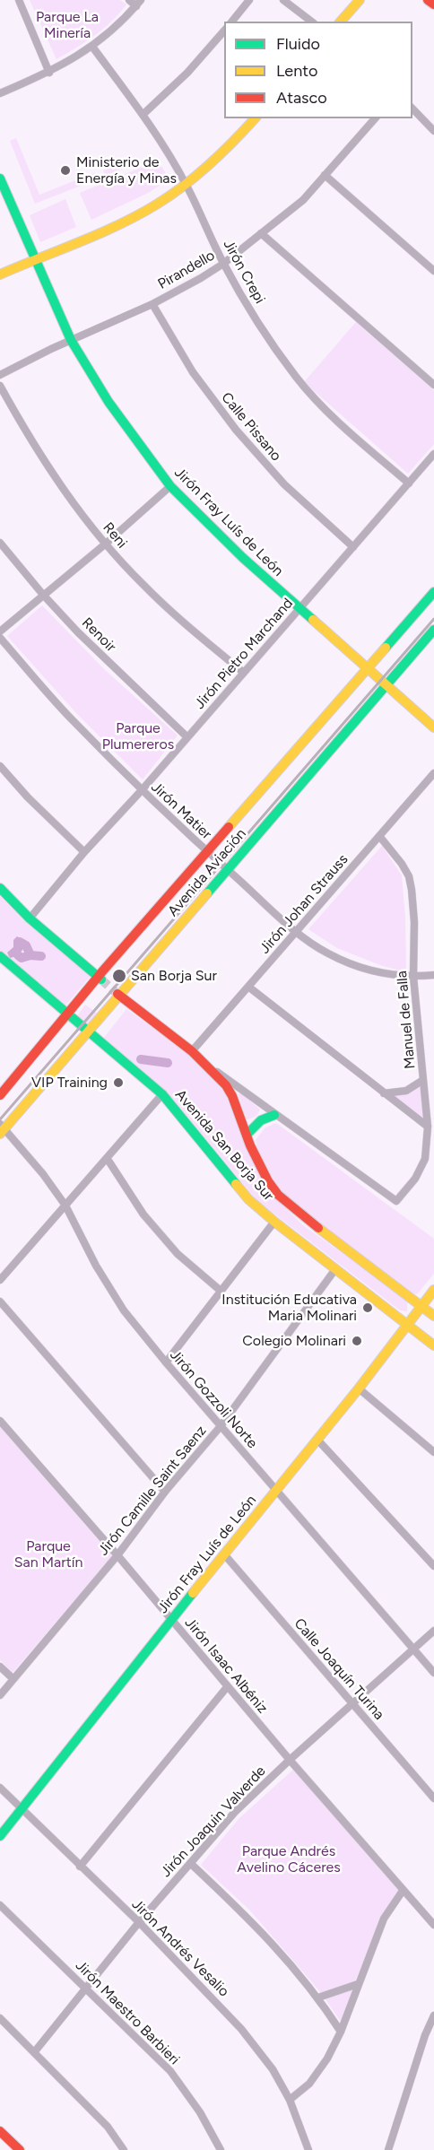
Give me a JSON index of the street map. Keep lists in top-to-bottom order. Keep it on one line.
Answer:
{"streets":{"main road":["Jirón Fray Luís de León","Avenida Aviación","Avenida San Borja Sur"],"street":["Pirandello","Jirón Crepi","Calle Pissano","Reni","Renoir","Jirón Pietro Marchand","Jirón Matier","Jirón Johan Strauss","Manuel de Falla","Jirón Gozzoli Norte","Jirón Camille Saint Saenz","Jirón Isaac Albéniz","Calle Joaquín Turina","Jirón Joaquin Valverde","Jirón Andrés Vesalio","Jirón Maestro Barbieri"]},"crossings":[["Pirandello","Jirón Crepi"],["Pirandello","Calle Pissano"],["Pirandello","Jirón Fray Luís de León"],["Jirón Crepi","Jirón Pietro Marchand"],["Calle Pissano","Jirón Pietro Marchand"],["Jirón Fray Luís de León","Jirón Pietro Marchand"],["Jirón Fray Luís de León","Avenida Aviación"],["Jirón Fray Luís de León","Avenida San Borja Sur"],["Jirón Fray Luís de León","Jirón Gozzoli Norte"],["Jirón Fray Luís de León","Jirón Isaac Albéniz"],["Jirón Fray Luís de León","Calle Joaquín Turina"],["Jirón Fray Luís de León","Jirón Andrés Vesalio"],["Reni","Jirón Pietro Marchand"],["Renoir","Jirón Pietro Marchand"],["Jirón Pietro Marchand","Jirón Matier"],["Jirón Matier","Avenida Aviación"],["Jirón Matier","Jirón Johan Strauss"],["Jirón Matier","Manuel de Falla"],["Avenida Aviación","Avenida San Borja Sur"],["Avenida Aviación","Jirón Gozzoli Norte"],["Jirón Johan Strauss","Manuel de Falla"],["Jirón Johan Strauss","Avenida San Borja Sur"],["Avenida San Borja Sur","Jirón Camille Saint Saenz"],["Jirón Gozzoli Norte","Jirón Camille Saint Saenz"],["Jirón Gozzoli Norte","Jirón Joaquin Valverde"],["Jirón Camille Saint Saenz","Jirón Isaac Albéniz"],["Jirón Isaac Albéniz","Jirón Joaquin Valverde"],["Calle Joaquín Turina","Jirón Joaquin Valverde"],["Jirón Joaquin Valverde","Jirón Andrés Vesalio"],["Jirón Joaquin Valverde","Jirón Maestro Barbieri"]],"parks":["Parque La Minería","Parque Plumereros","Parque San Martín","Parque Andrés Avelino Cáceres"],"places":["Ministerio de Energía y Minas","San Borja Sur","VIP Training","Institución Educativa Maria Molinari","Colegio Molinari"],"legend":["Fluido","Lento","Atasco"]}
